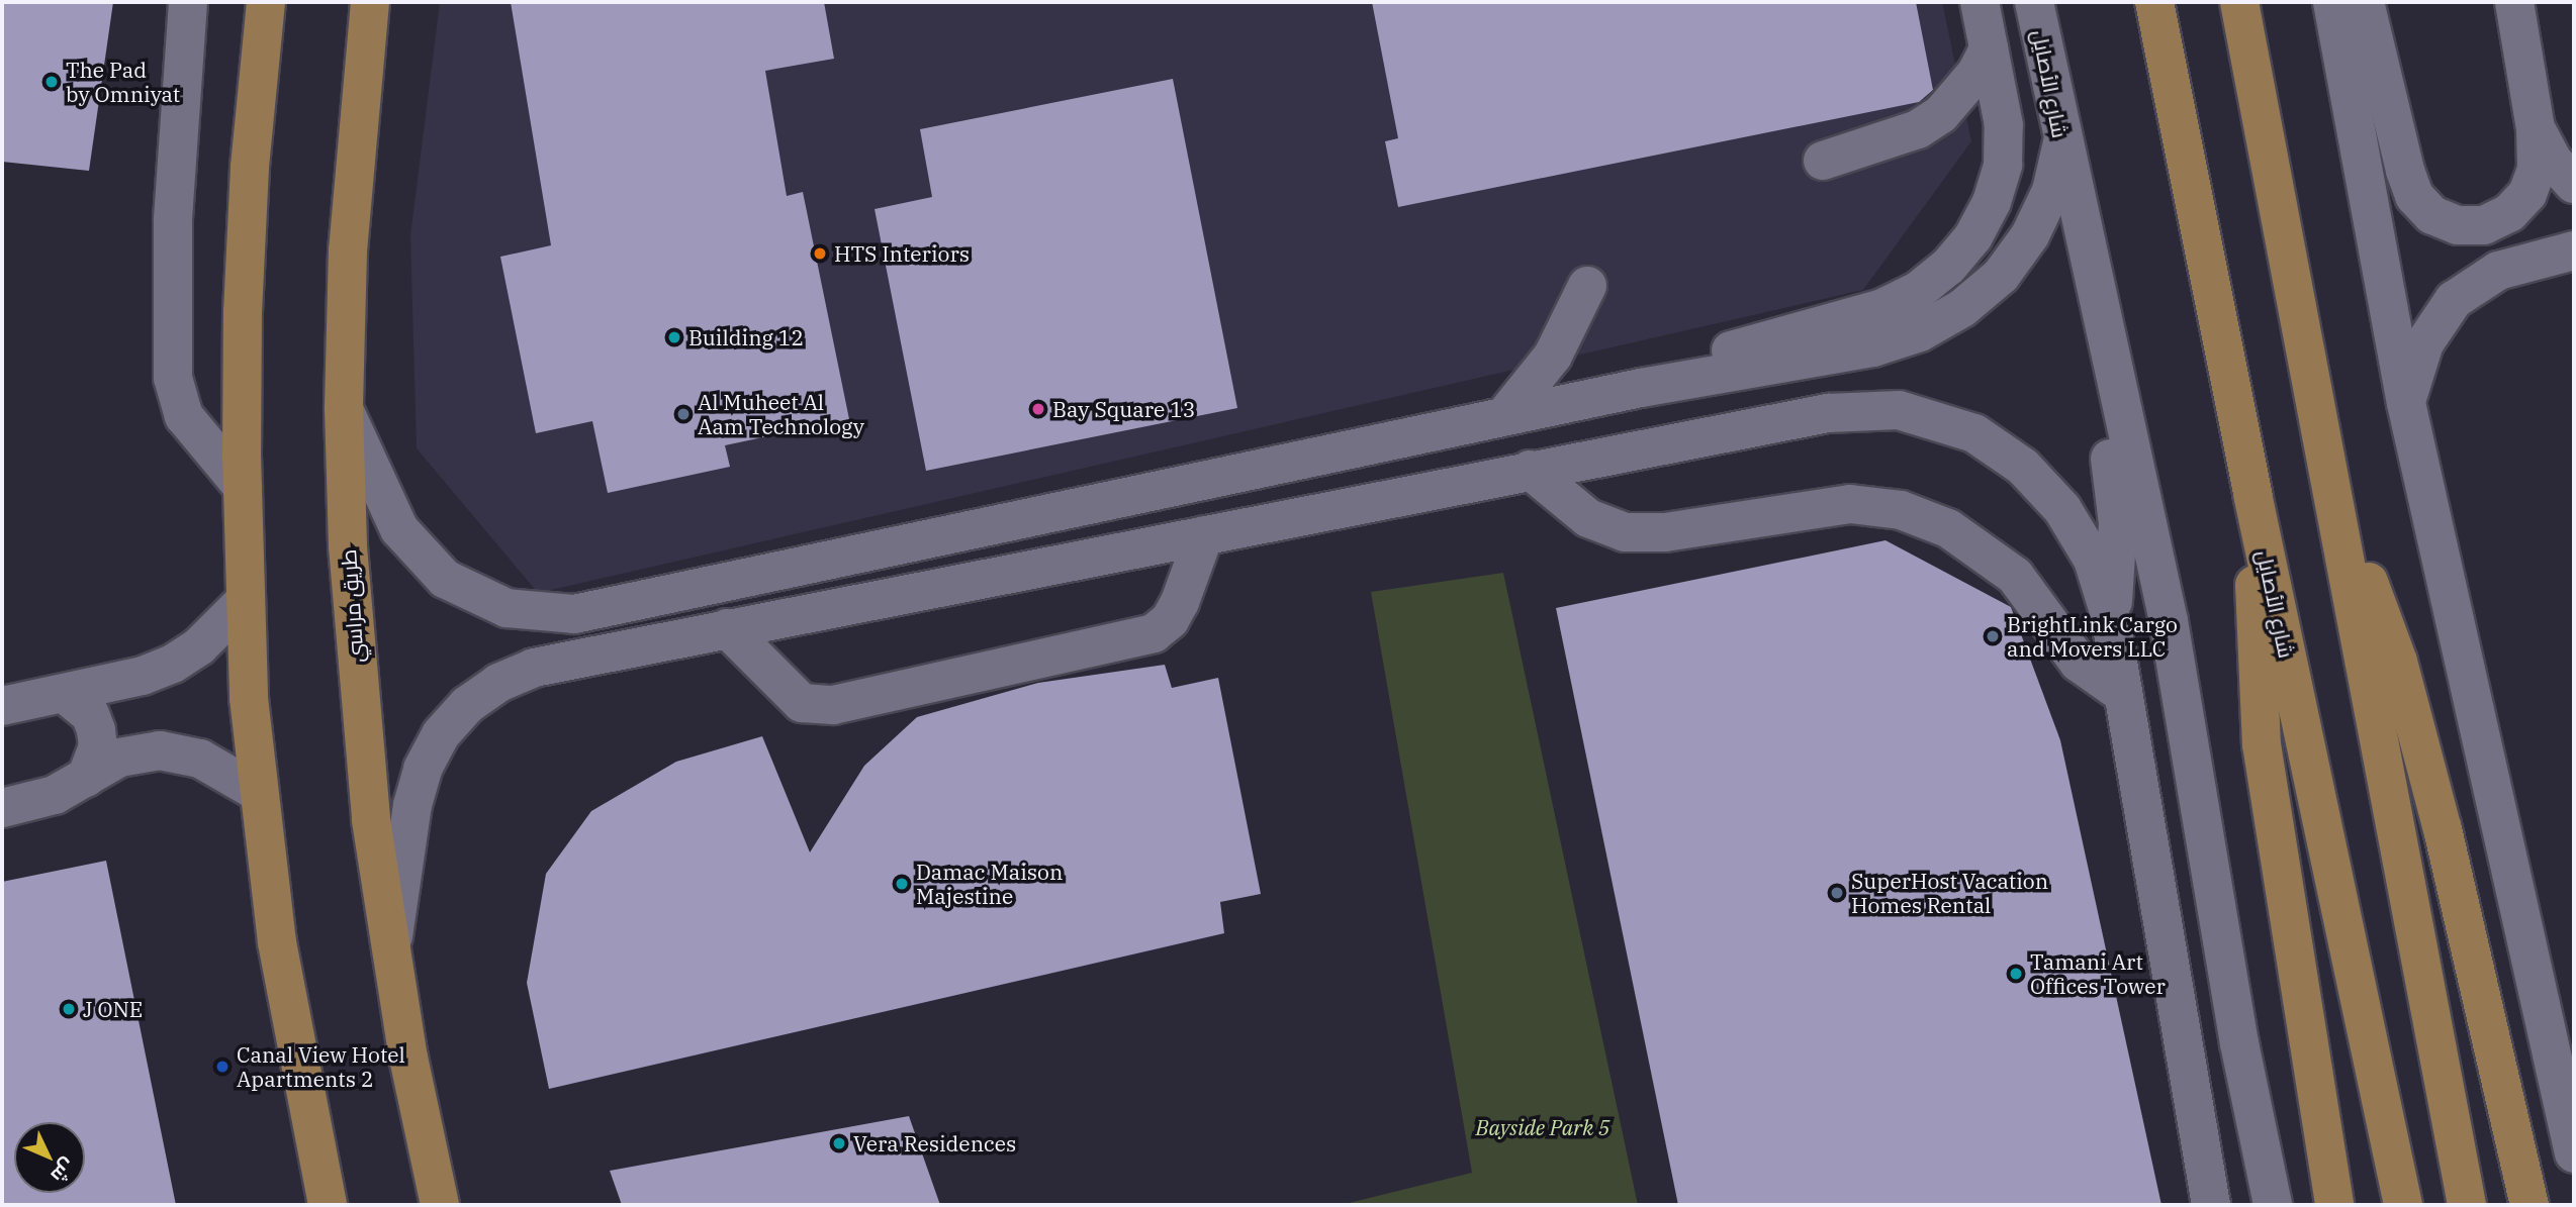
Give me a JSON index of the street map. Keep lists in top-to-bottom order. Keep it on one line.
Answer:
{"streets":{"main road":["شارع الأصايل","طريق مراسي"]},"parks":["Bayside Park 5"],"places":["The Pad by Omniyat","HTS Interiors","Building 12","Bay Square 13","Al Muheet Al Aam Technology","BrightLink Cargo and Movers LLC","Damac Maison Majestine","SuperHost Vacation Homes Rental","Tamani Art Offices Tower","J ONE","Canal View Hotel Apartments 2","Vera Residences"],"north":"bottom right"}
